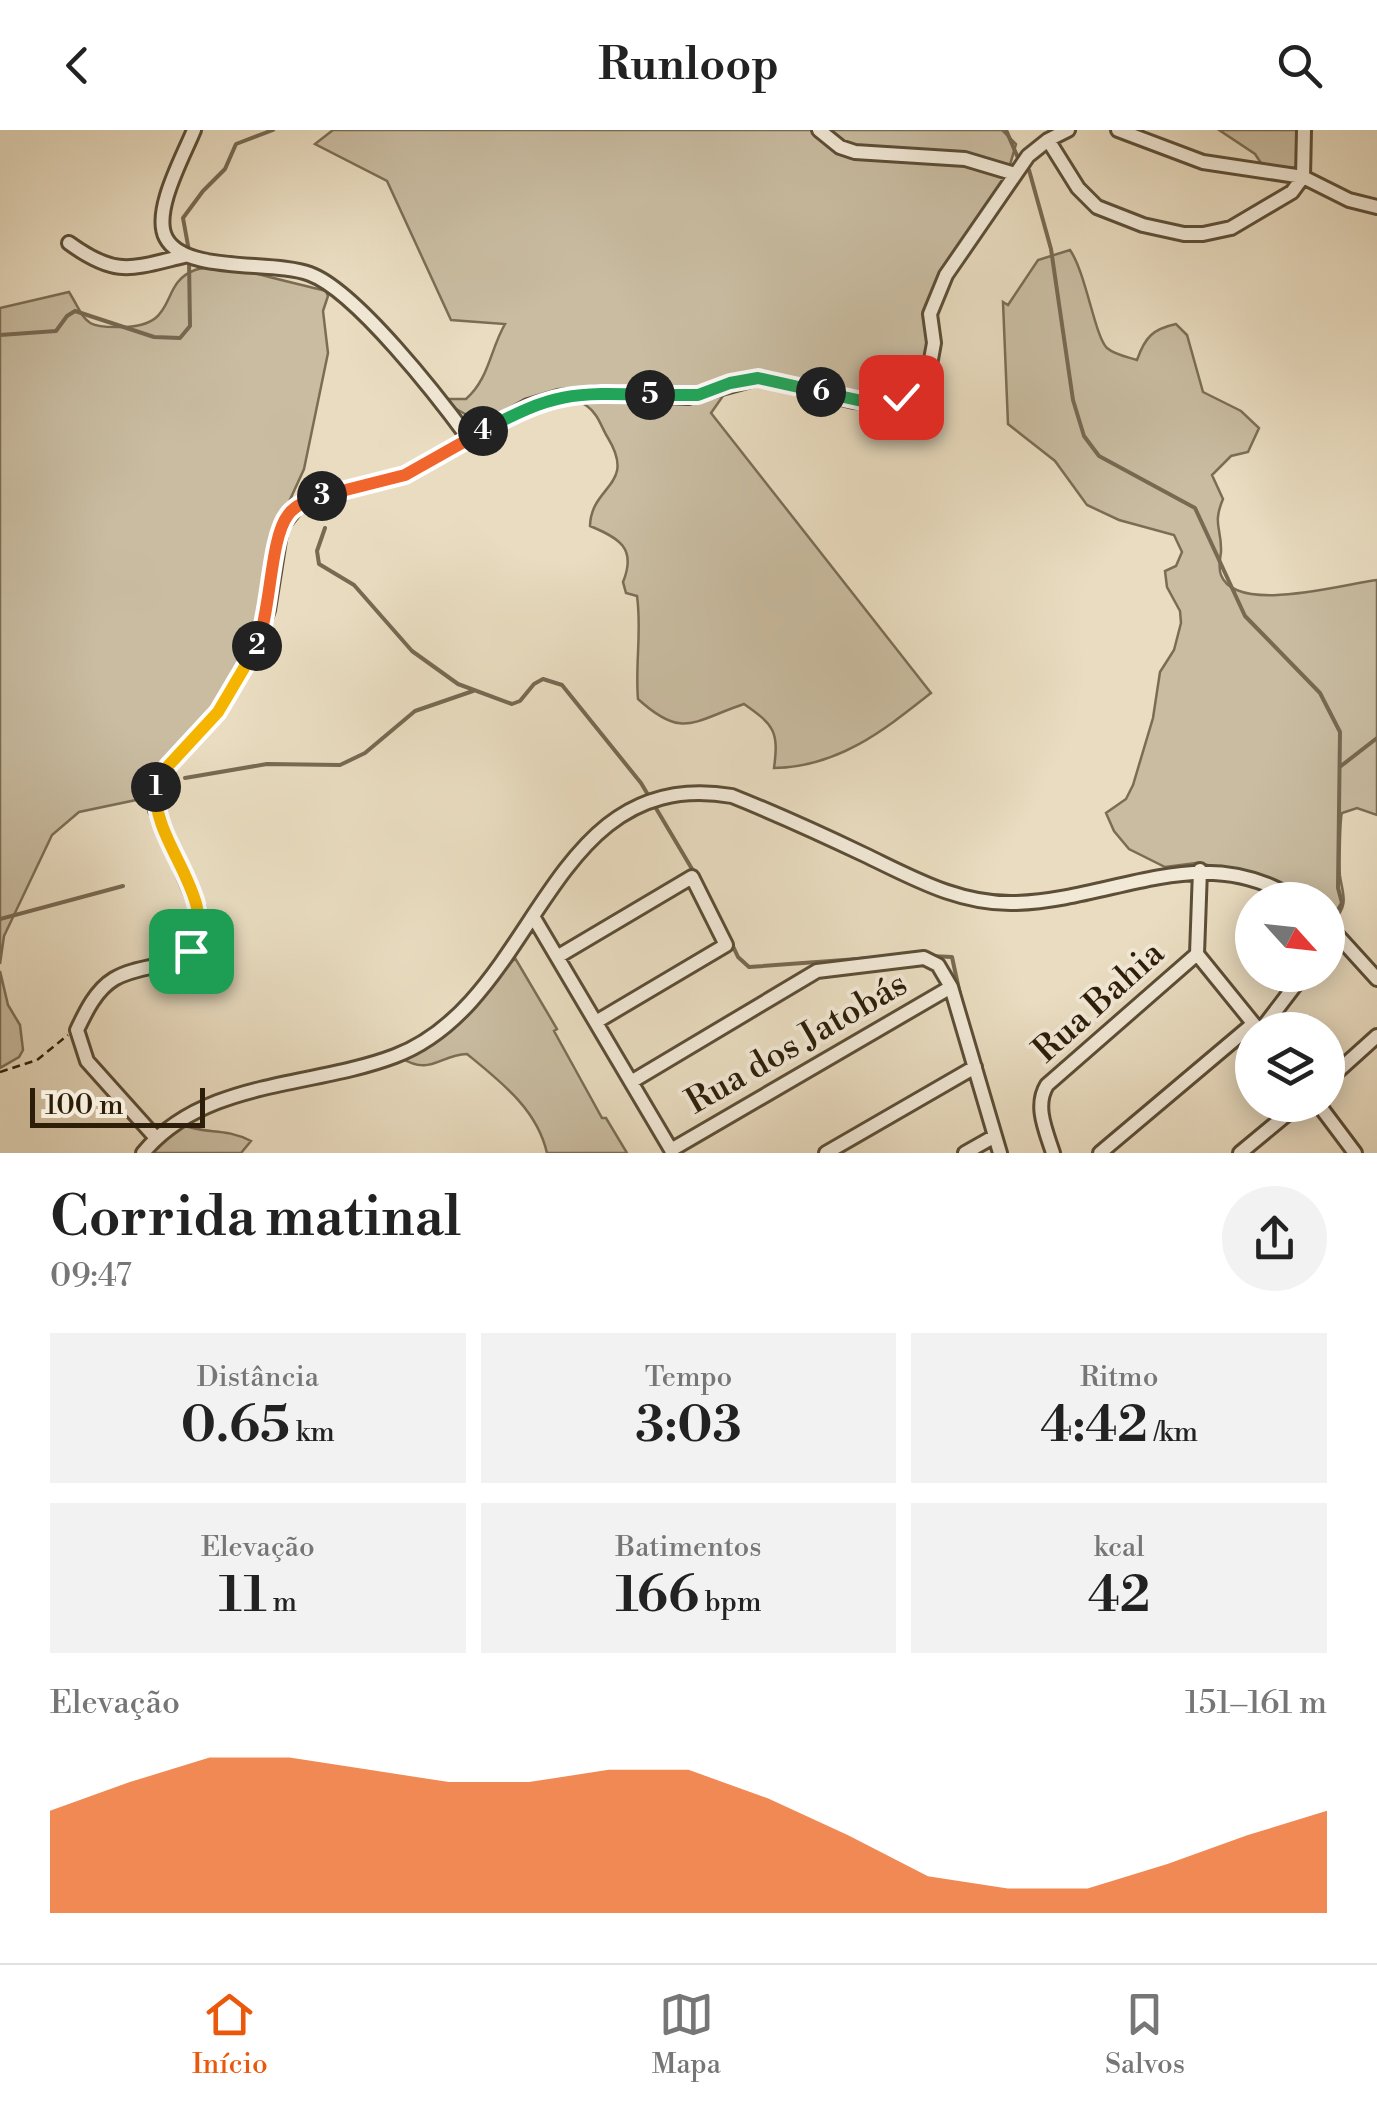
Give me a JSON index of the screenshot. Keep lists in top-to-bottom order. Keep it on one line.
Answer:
{"streets":{"street":["Rua Bahia","Rua dos Jatobás"]},"scale_bar":"100 m","north":"bottom right","page":{"header":"Runloop","pins":["6","5","4","3","2","1"],"scale":"100 m","heading":["Corrida matinal","09:47"],"stats":[["Distância","0.65 km"],["Tempo","3:03"],["Ritmo","4:42 /km"],["Elevação","11 m"],["Batimentos","166 bpm"],["kcal","42"]],"chart":["Elevação","151–161 m"],"tabs":["Início","Mapa","Salvos"]}}
